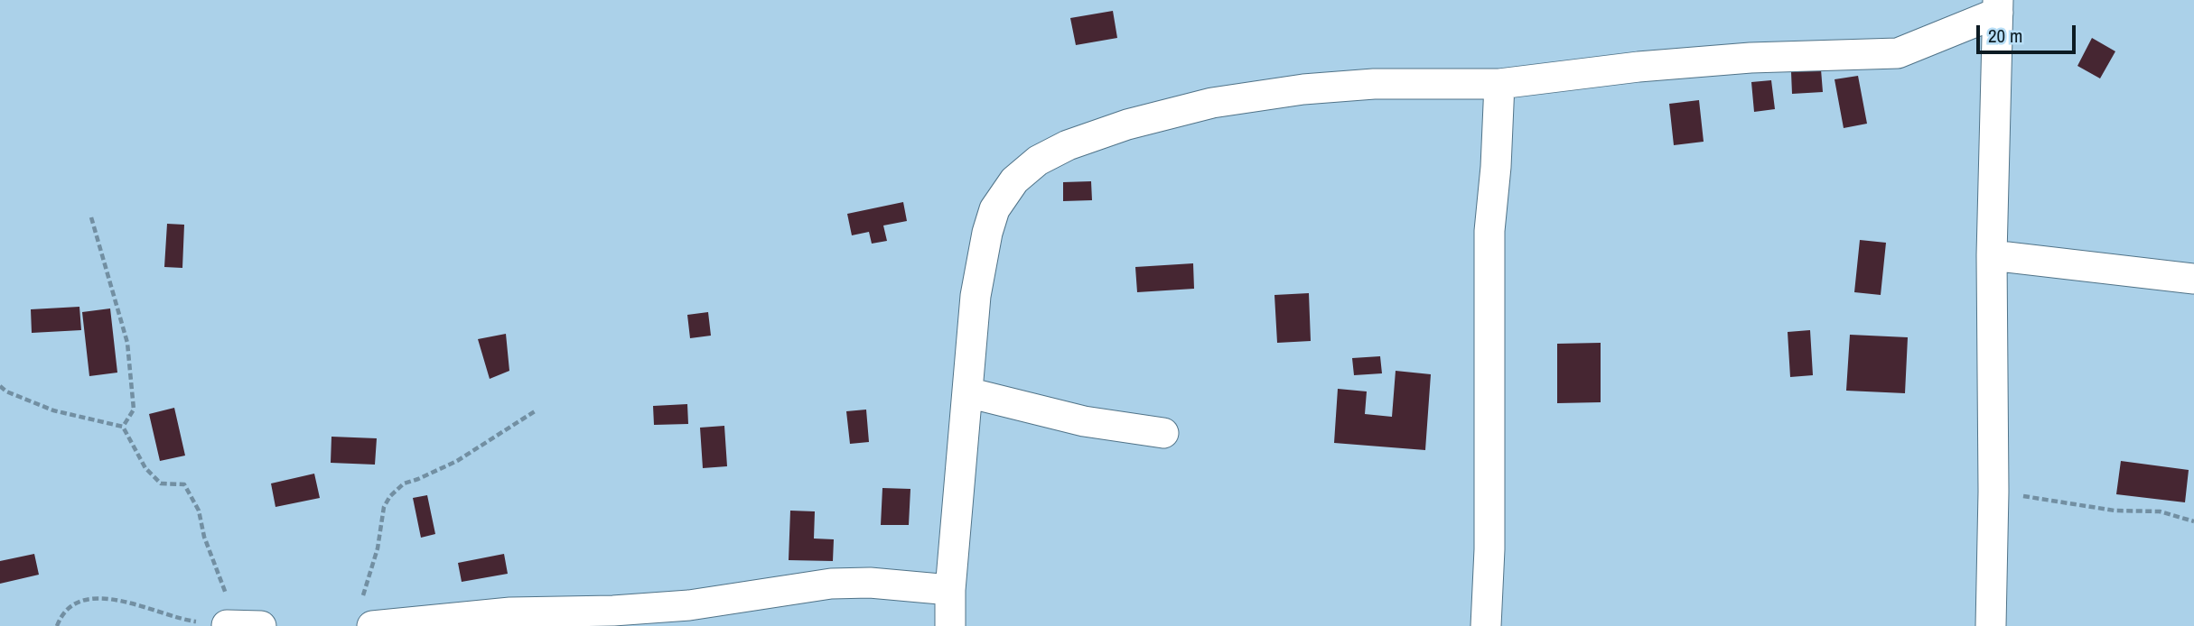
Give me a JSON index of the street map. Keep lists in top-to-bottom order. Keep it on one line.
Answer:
{"scale_bar":"20 m"}
